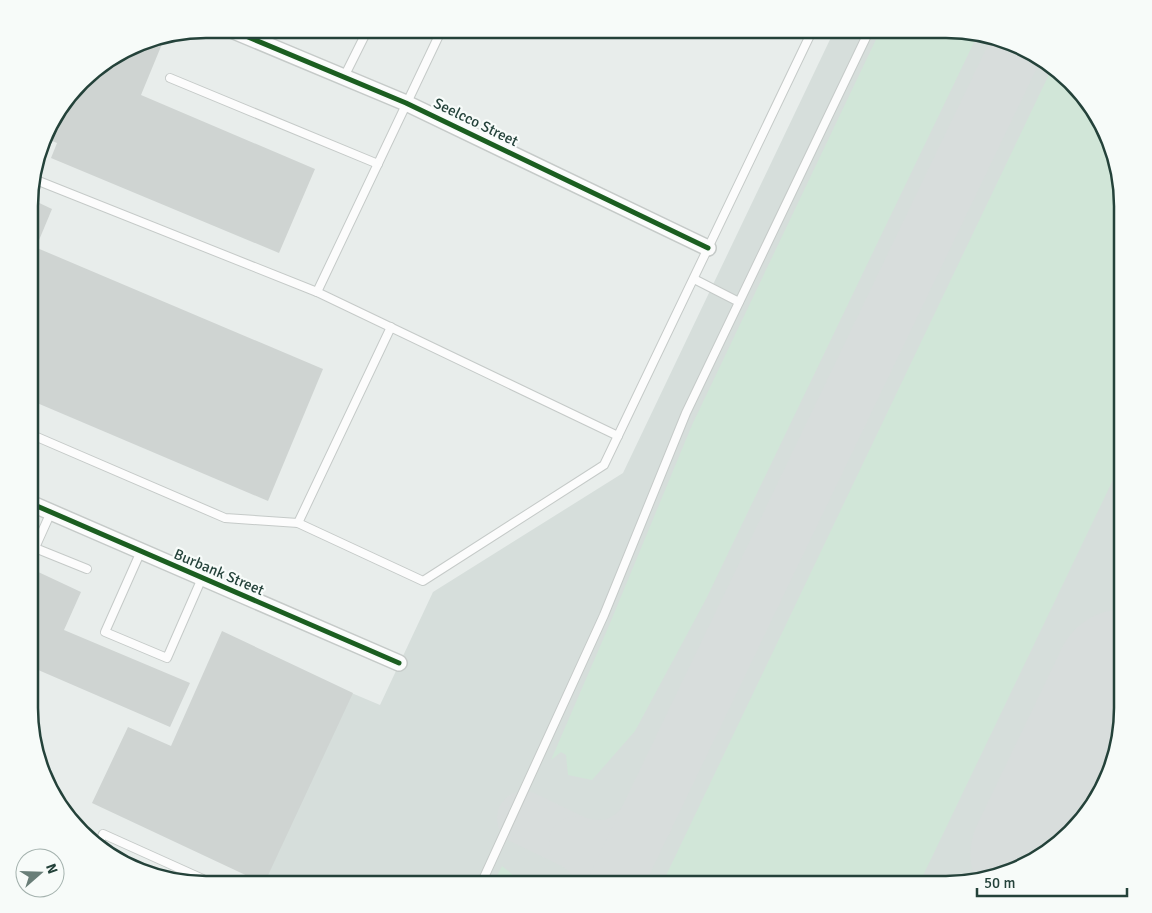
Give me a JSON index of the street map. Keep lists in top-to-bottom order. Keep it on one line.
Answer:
{"streets":{"street":["Seelcco Street","Burbank Street"]},"scale_bar":"50 m","north":"right"}
